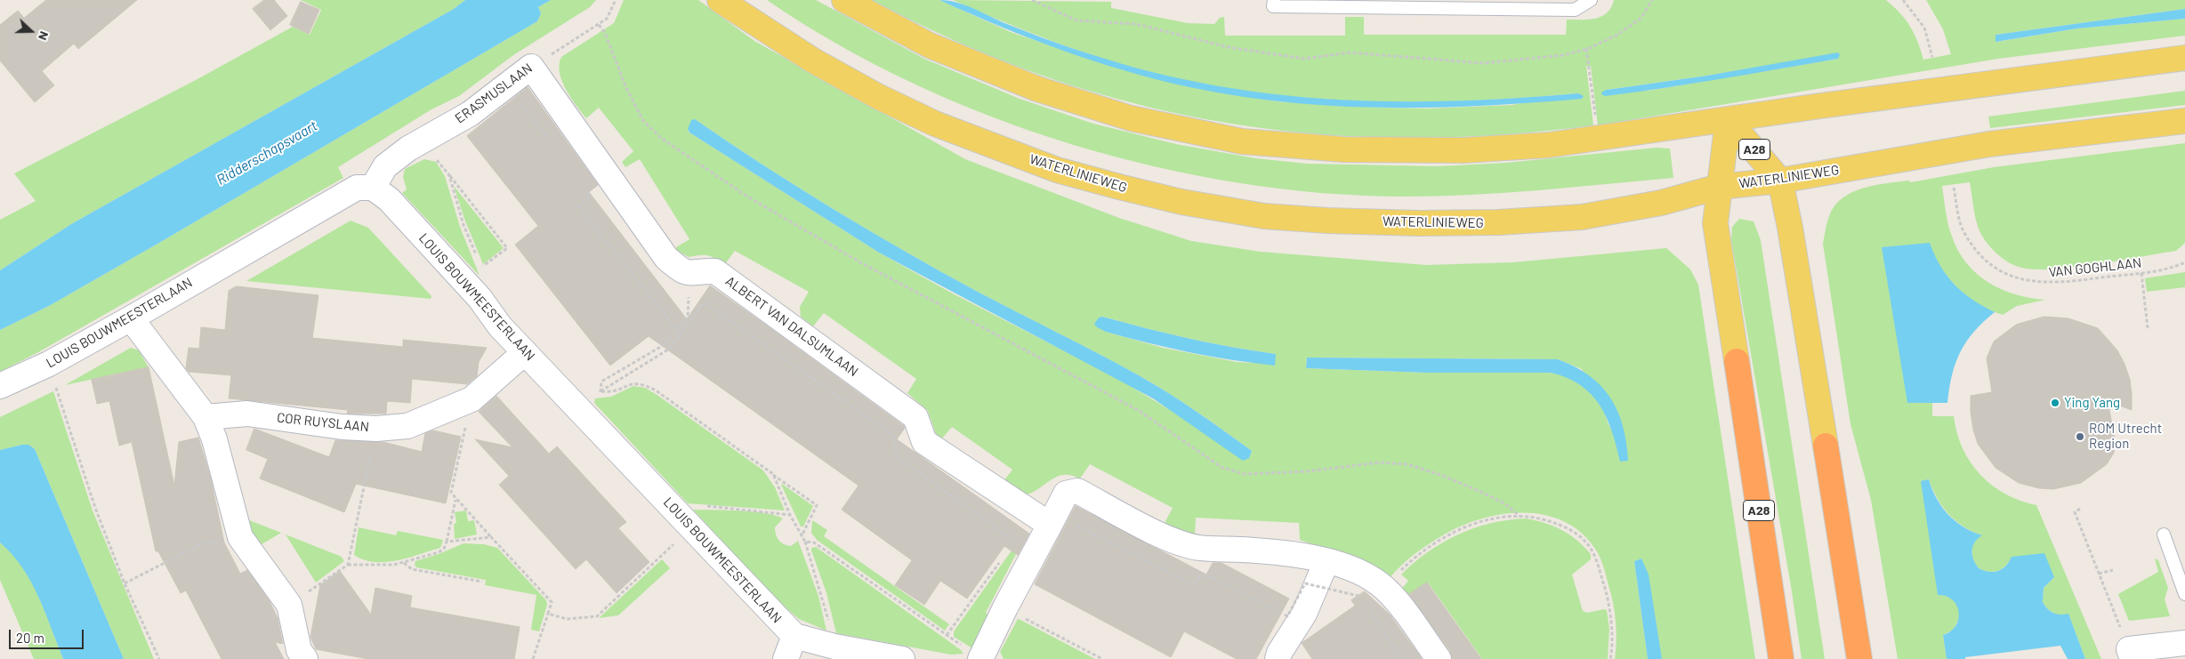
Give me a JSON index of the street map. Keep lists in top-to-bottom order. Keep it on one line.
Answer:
{"streets":{"highway":["A28"],"main road":["WATERLINIEWEG"],"street":["ERASMUSLAAN","LOUIS BOUWMEESTERLAAN","ALBERT VAN DALSUMLAAN","COR RUYSLAAN"],"path":["VAN GOGHLAAN"]},"crossings":[["ERASMUSLAAN","LOUIS BOUWMEESTERLAAN"],["A28","WATERLINIEWEG"],["LOUIS BOUWMEESTERLAAN","COR RUYSLAAN"]],"water":["Ridderschapsvaart"],"places":["Ying Yang","ROM Utrecht Region"],"scale_bar":"20 m","north":"right"}
